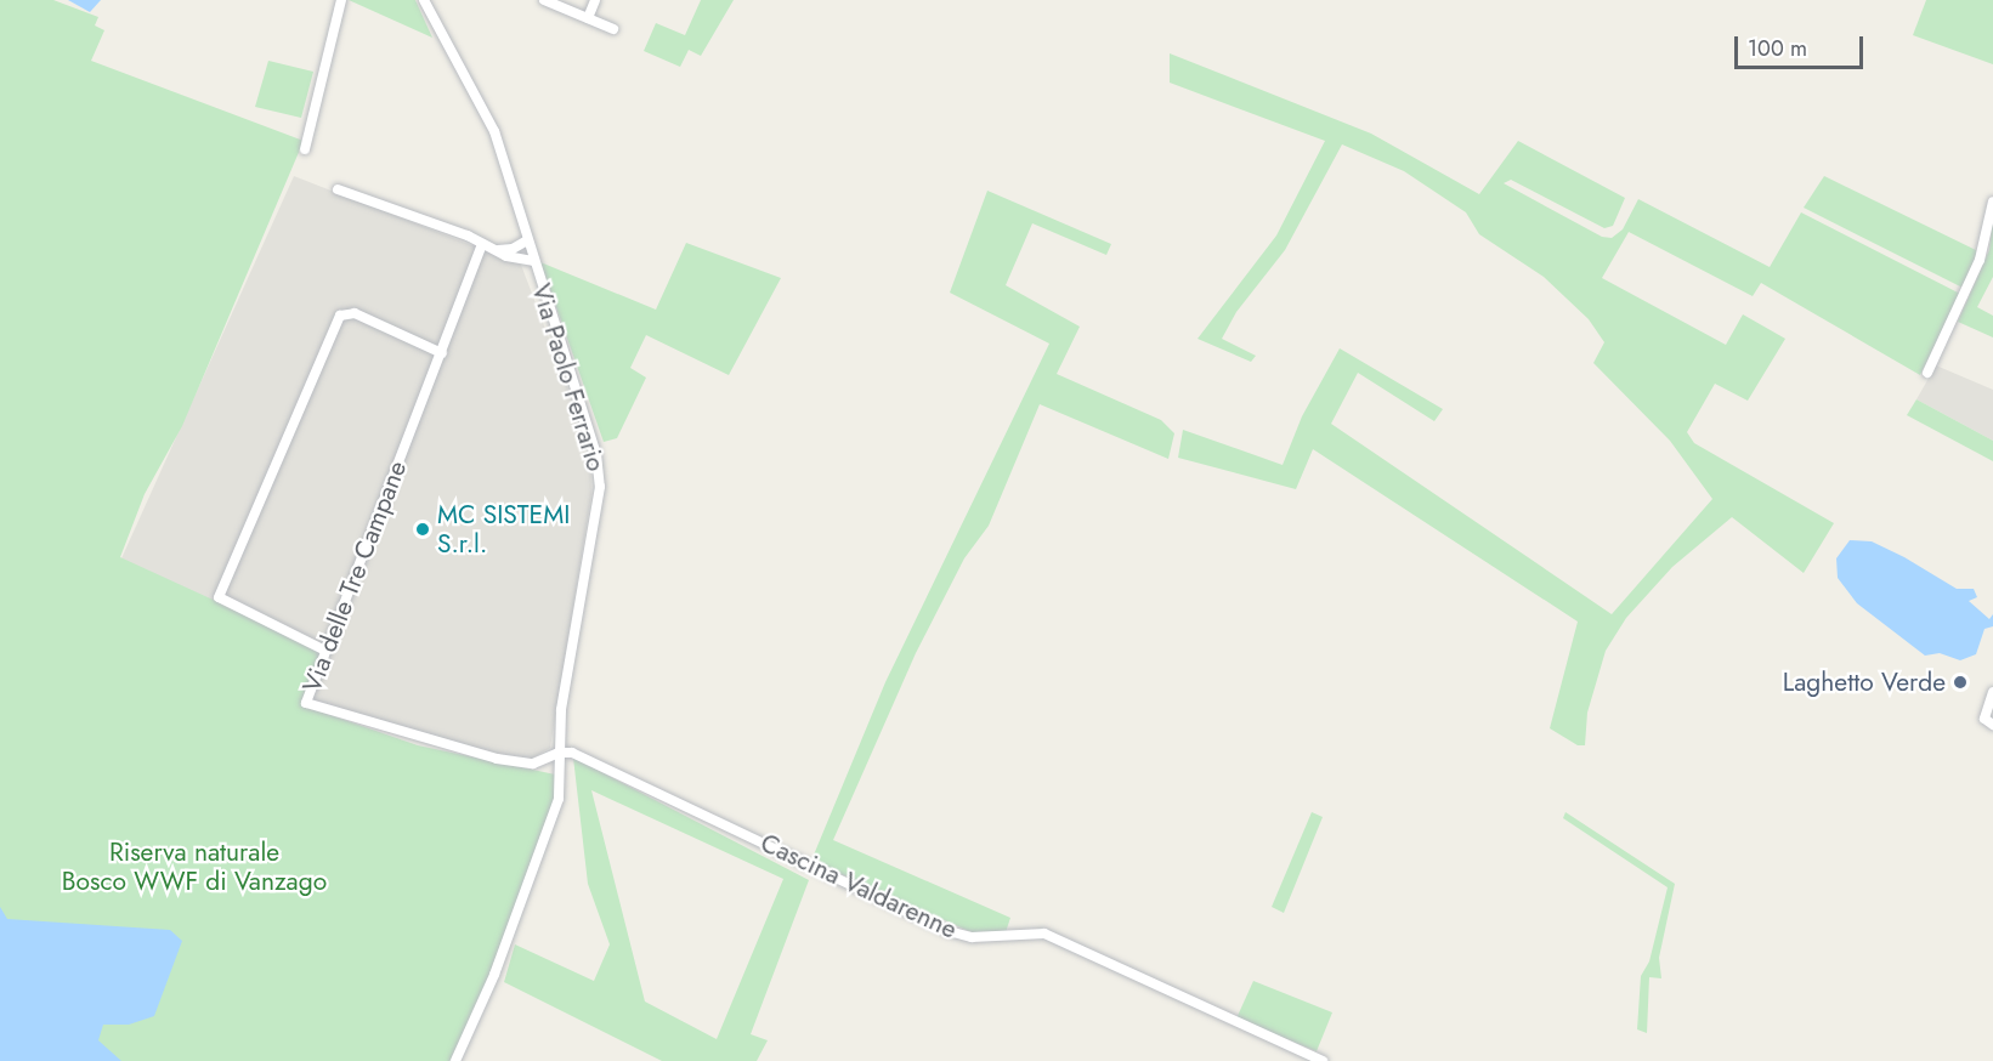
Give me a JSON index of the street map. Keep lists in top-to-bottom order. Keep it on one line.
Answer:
{"streets":{"street":["Via Paolo Ferrario","Via delle Tre Campane","Cascina Valdarenne"]},"crossings":[["Via Paolo Ferrario","Via delle Tre Campane"],["Via Paolo Ferrario","Cascina Valdarenne"],["Via delle Tre Campane","Cascina Valdarenne"]],"parks":["Riserva naturale Bosco WWF di Vanzago"],"places":["MC SISTEMI S.r.l.","Laghetto Verde"],"scale_bar":"100 m"}
